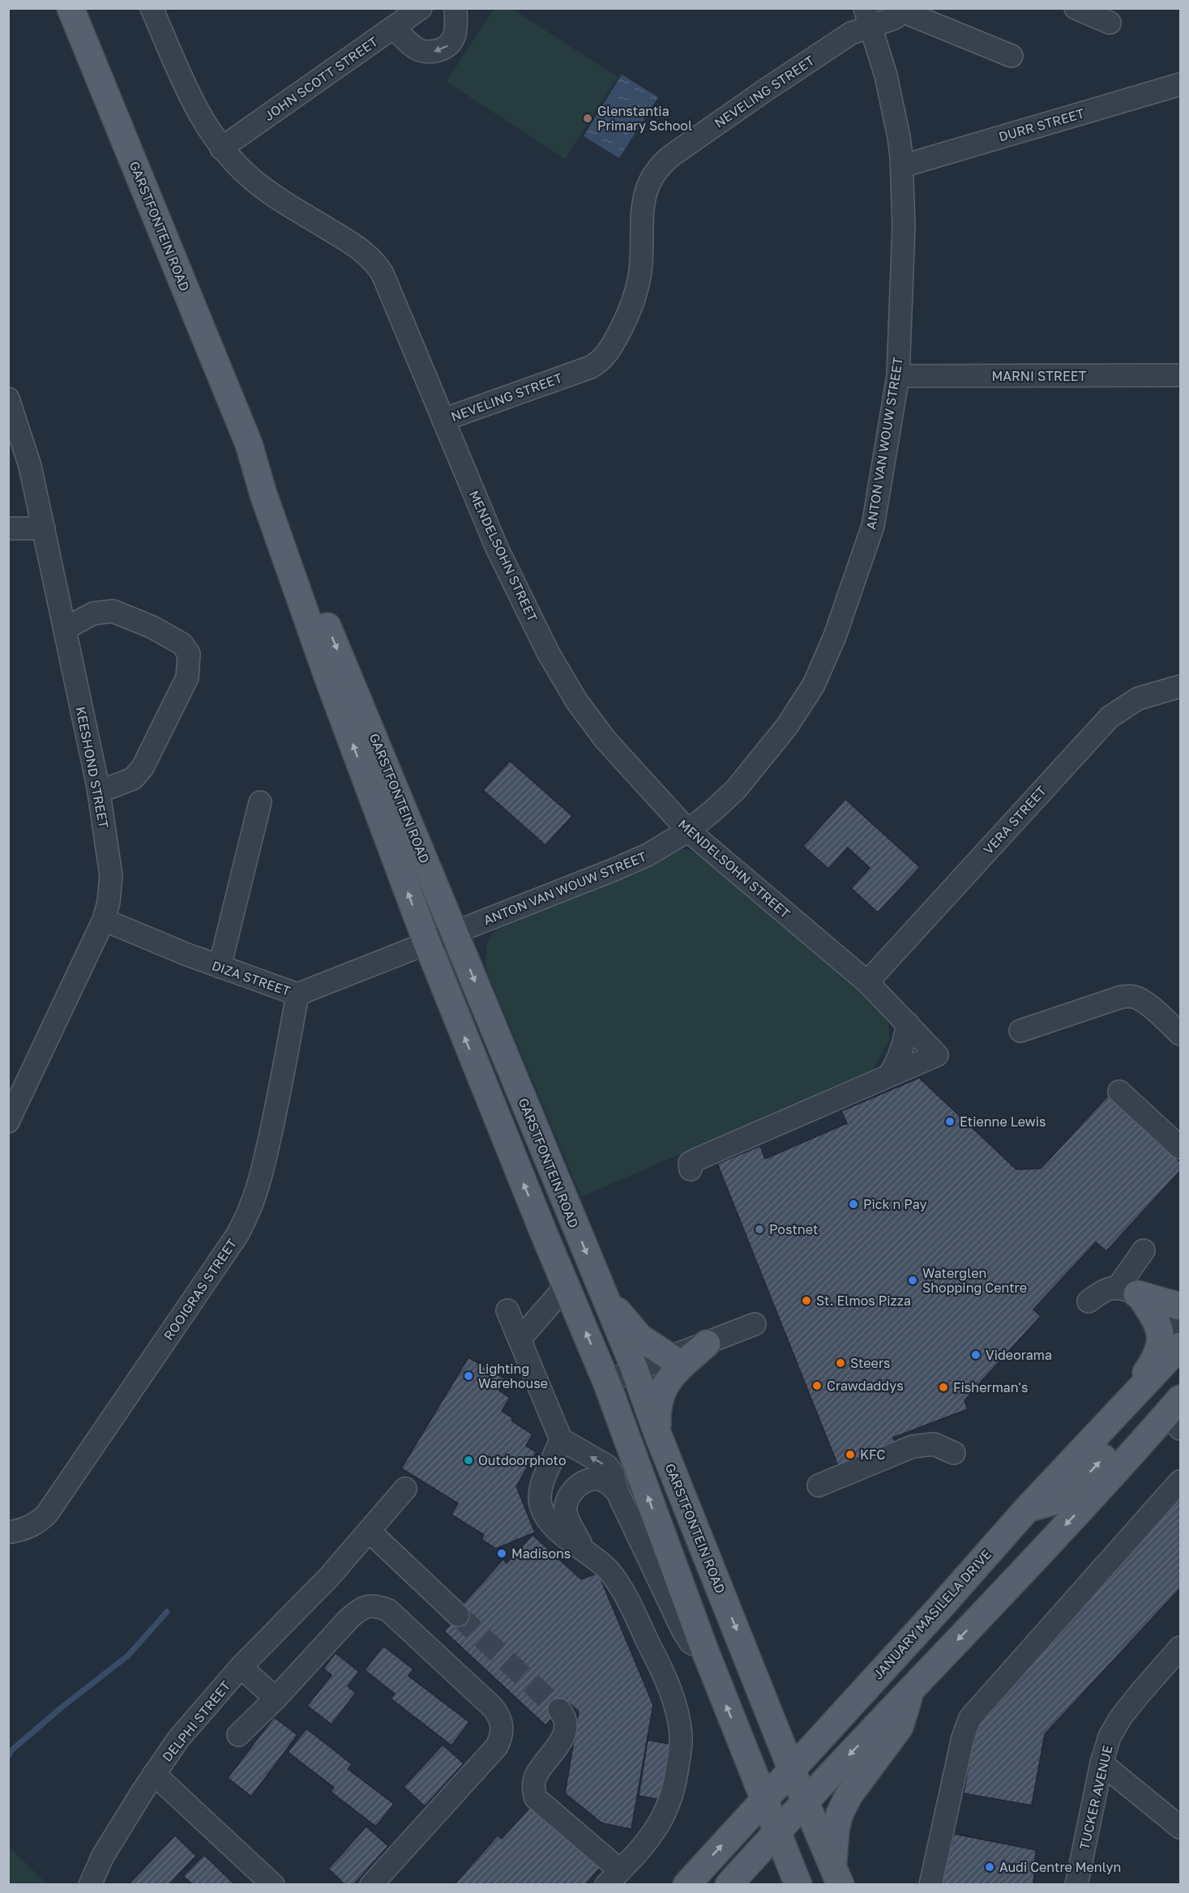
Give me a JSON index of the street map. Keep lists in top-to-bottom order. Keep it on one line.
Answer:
{"streets":{"main road":["GARSTFONTEIN ROAD","JANUARY MASILELA DRIVE"],"street":["JOHN SCOTT STREET","NEVELING STREET","DURR STREET","MARNI STREET","ANTON VAN WOUW STREET","MENDELSOHN STREET","KEESHOND STREET","VERA STREET","DIZA STREET","ROOIGRAS STREET","DELPHI STREET","TUCKER AVENUE"]},"crossings":[["JOHN SCOTT STREET","MENDELSOHN STREET"],["NEVELING STREET","ANTON VAN WOUW STREET"],["NEVELING STREET","MENDELSOHN STREET"],["DURR STREET","ANTON VAN WOUW STREET"],["GARSTFONTEIN ROAD","ANTON VAN WOUW STREET"],["GARSTFONTEIN ROAD","DIZA STREET"],["GARSTFONTEIN ROAD","JANUARY MASILELA DRIVE"],["MARNI STREET","ANTON VAN WOUW STREET"],["ANTON VAN WOUW STREET","MENDELSOHN STREET"],["ANTON VAN WOUW STREET","DIZA STREET"],["MENDELSOHN STREET","VERA STREET"],["KEESHOND STREET","DIZA STREET"],["DIZA STREET","ROOIGRAS STREET"]],"places":["Glenstantia Primary School","Etienne Lewis","Pick n Pay","Postnet","Waterglen Shopping Centre","St. Elmos Pizza","Videorama","Steers","Lighting Warehouse","Crawdaddys","Fisherman's","KFC","Outdoorphoto","Madisons","Audi Centre Menlyn"]}
